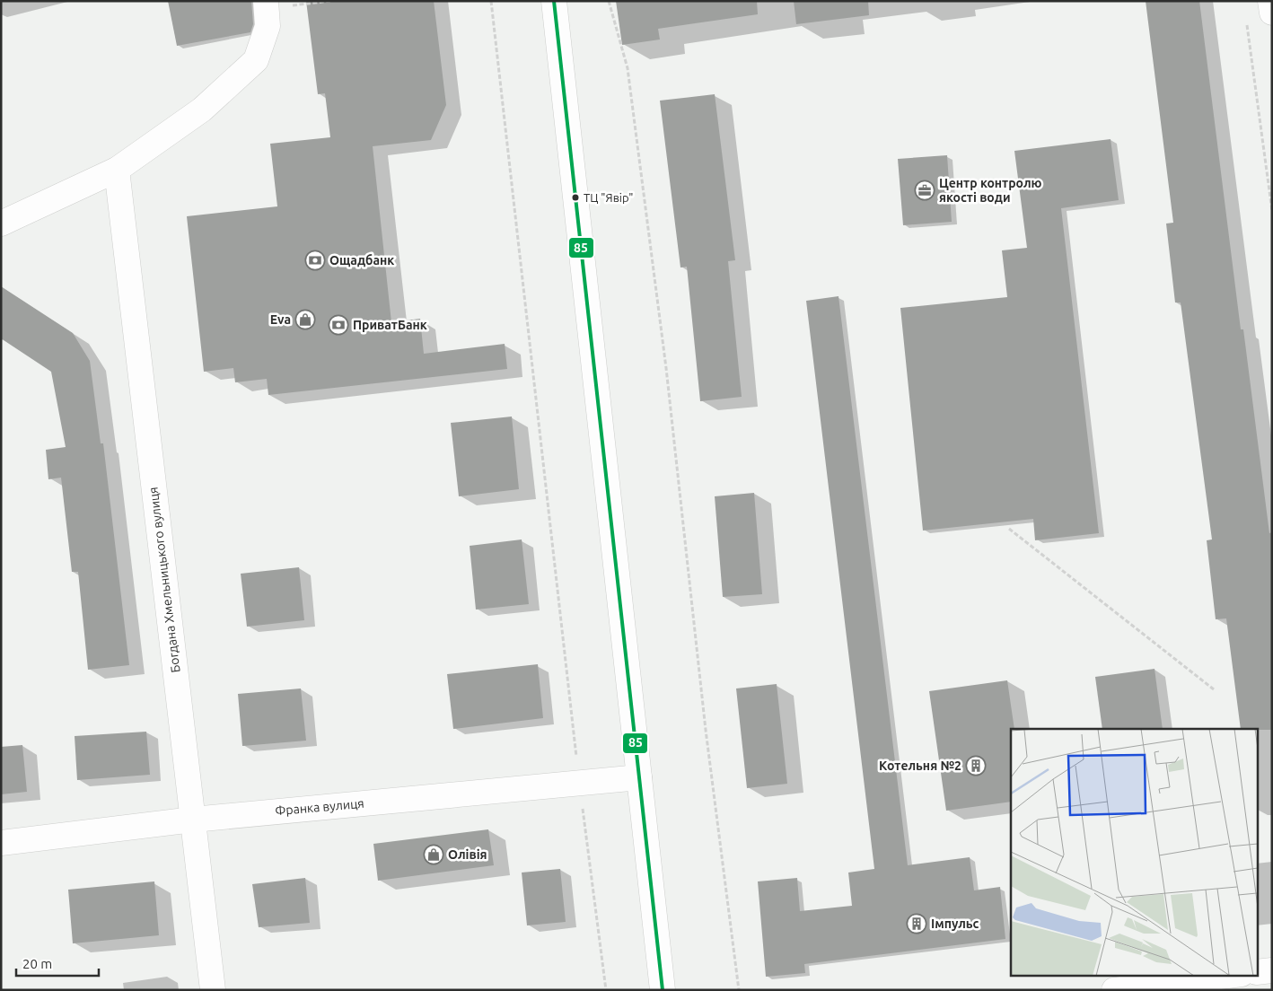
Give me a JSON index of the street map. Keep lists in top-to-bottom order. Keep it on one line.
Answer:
{"streets":{"street":["Богдана Хмельницького вулиця","Франка вулиця"]},"crossings":[["Богдана Хмельницького вулиця","Франка вулиця"]],"places":{"office":["Центр контролю якості води"],"other":["ТЦ \"Явір\""],"bank":["Ощадбанк","ПриватБанк"],"shop":["Eva","Олівія"],"building":["Котельня №2","Імпульс"]},"lines":["transit line 85"],"scale_bar":"20 m"}
